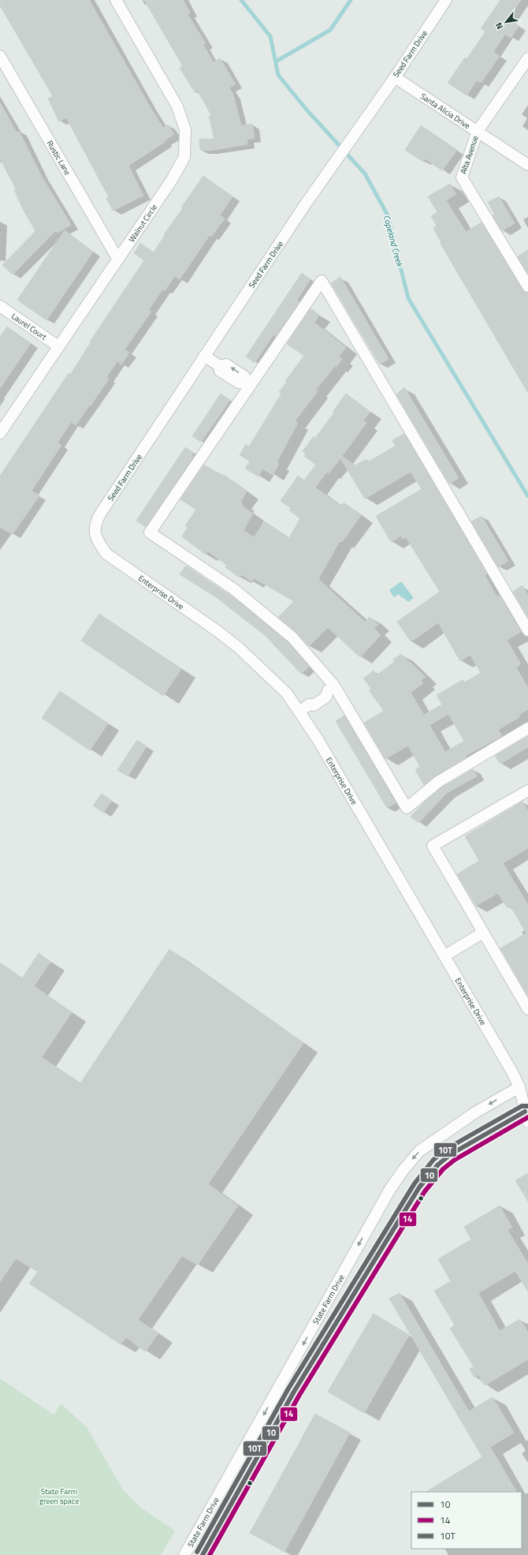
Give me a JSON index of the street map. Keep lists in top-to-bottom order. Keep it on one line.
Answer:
{"streets":{"street":["Seed Farm Drive","Santa Alicia Drive","Alta Avenue","Rustic Lane","Walnut Circle","Laurel Court","Enterprise Drive","State Farm Drive"]},"crossings":[["Seed Farm Drive","Santa Alicia Drive"],["Seed Farm Drive","Enterprise Drive"],["Santa Alicia Drive","Alta Avenue"],["Rustic Lane","Walnut Circle"],["Walnut Circle","Laurel Court"],["Enterprise Drive","State Farm Drive"]],"water":["Copeland Creek"],"parks":["State Farm green space"],"lines":["transit line 10T","transit line 10","transit line 14"],"legend":["10","14","10T"],"north":"bottom left"}
